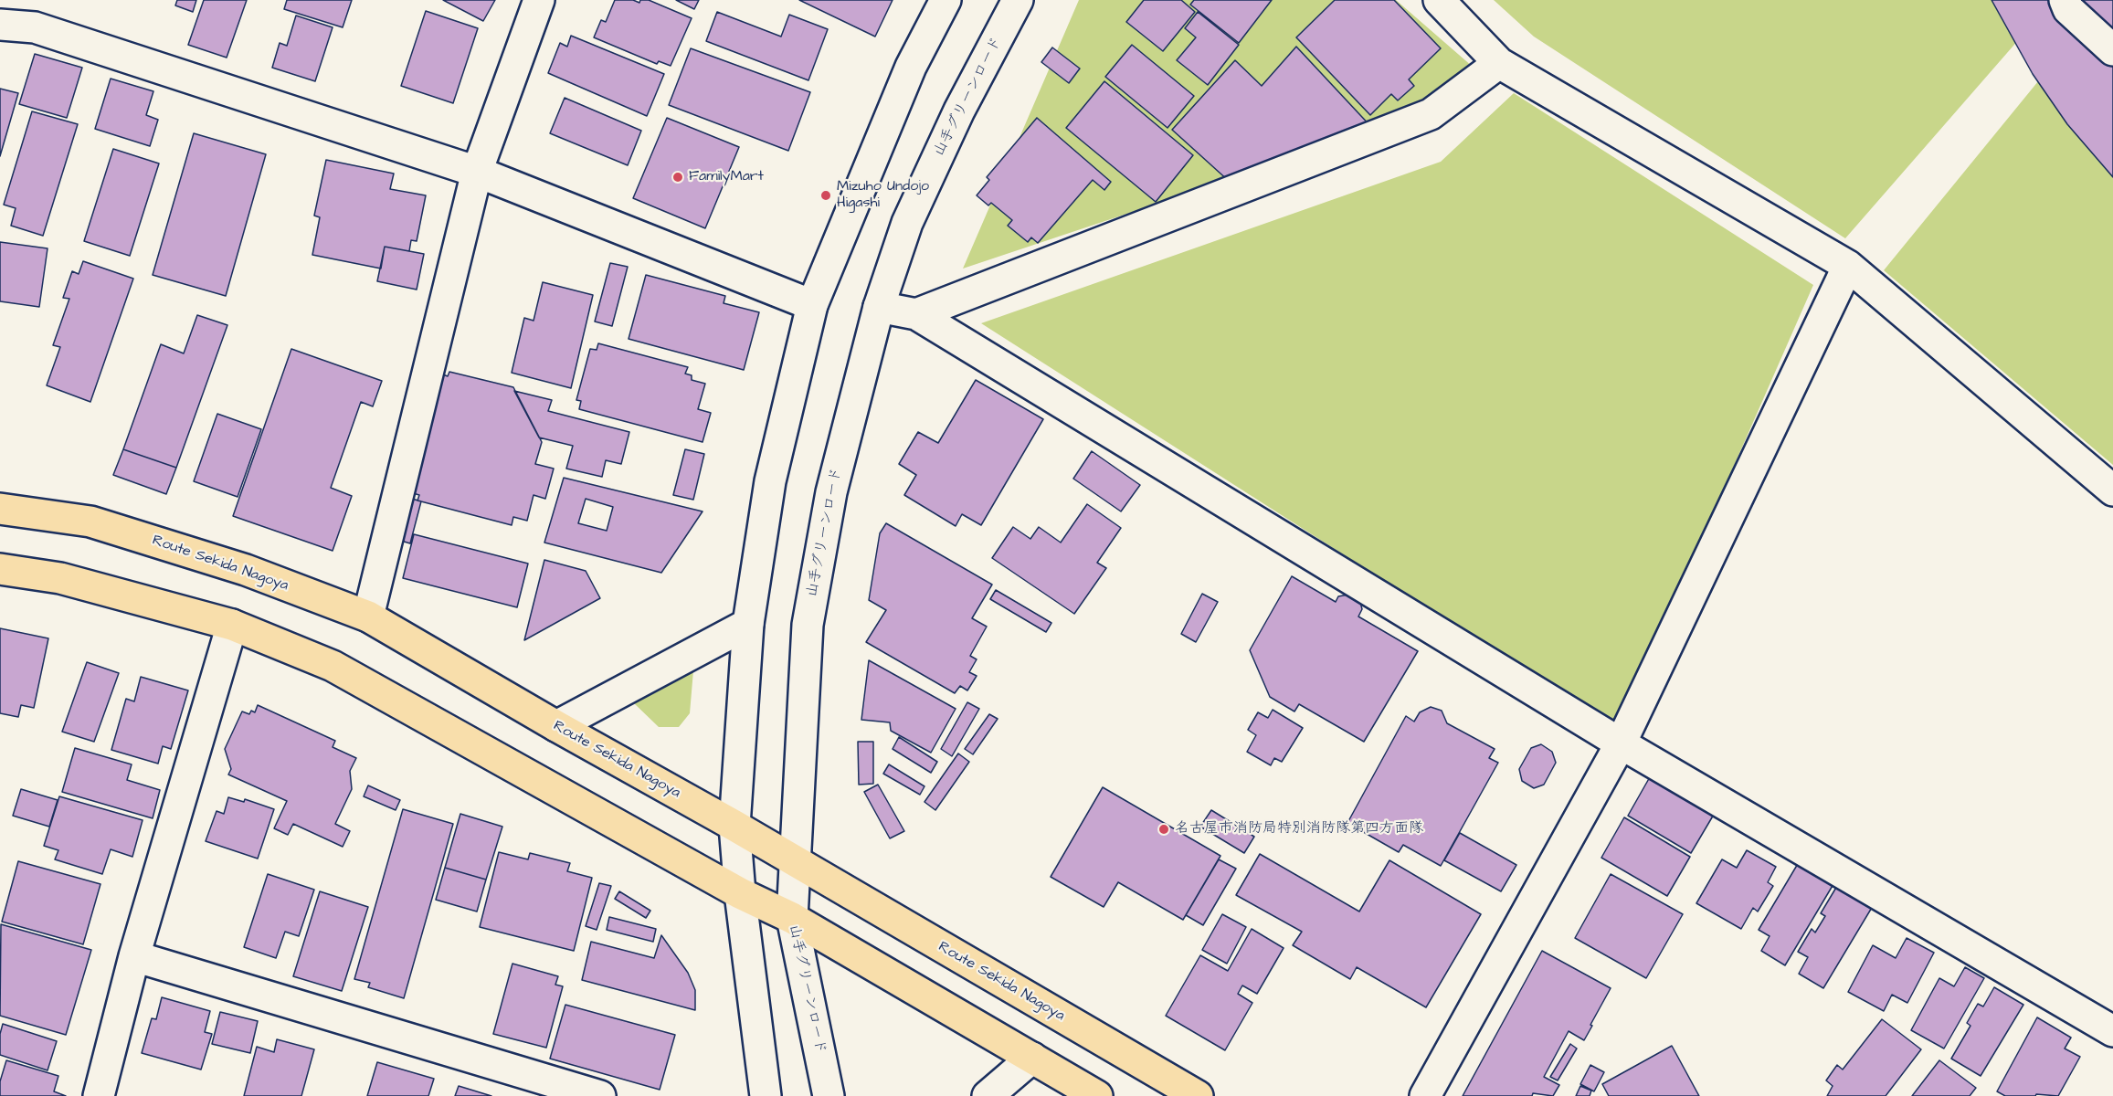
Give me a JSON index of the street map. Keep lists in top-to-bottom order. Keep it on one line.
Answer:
{"streets":{"main road":["Route Sekida Nagoya"],"street":["山手グリーンロード"]},"crossings":[["山手グリーンロード","Route Sekida Nagoya"]],"places":["FamilyMart","Mizuho Undojo Higashi","名古屋市消防局特別消防隊第四方面隊"]}
